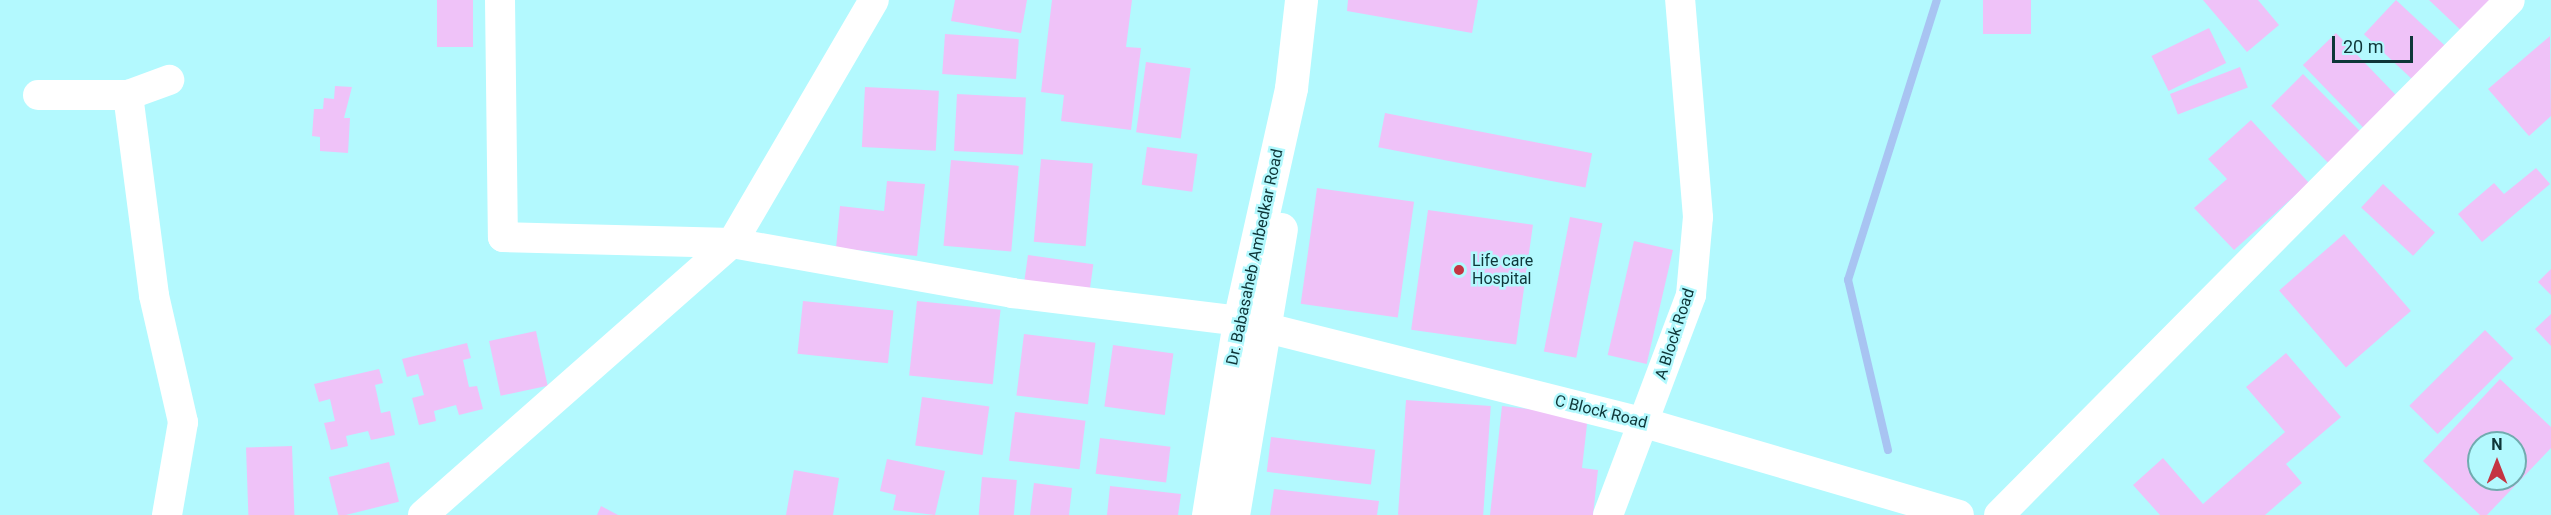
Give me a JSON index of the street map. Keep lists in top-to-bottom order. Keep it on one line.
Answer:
{"streets":{"main road":["Dr. Babasaheb Ambedkar Road"],"street":["A Block Road","C Block Road"]},"crossings":[["Dr. Babasaheb Ambedkar Road","C Block Road"],["A Block Road","C Block Road"]],"places":["Life care Hospital"],"scale_bar":"20 m","north":"top"}
